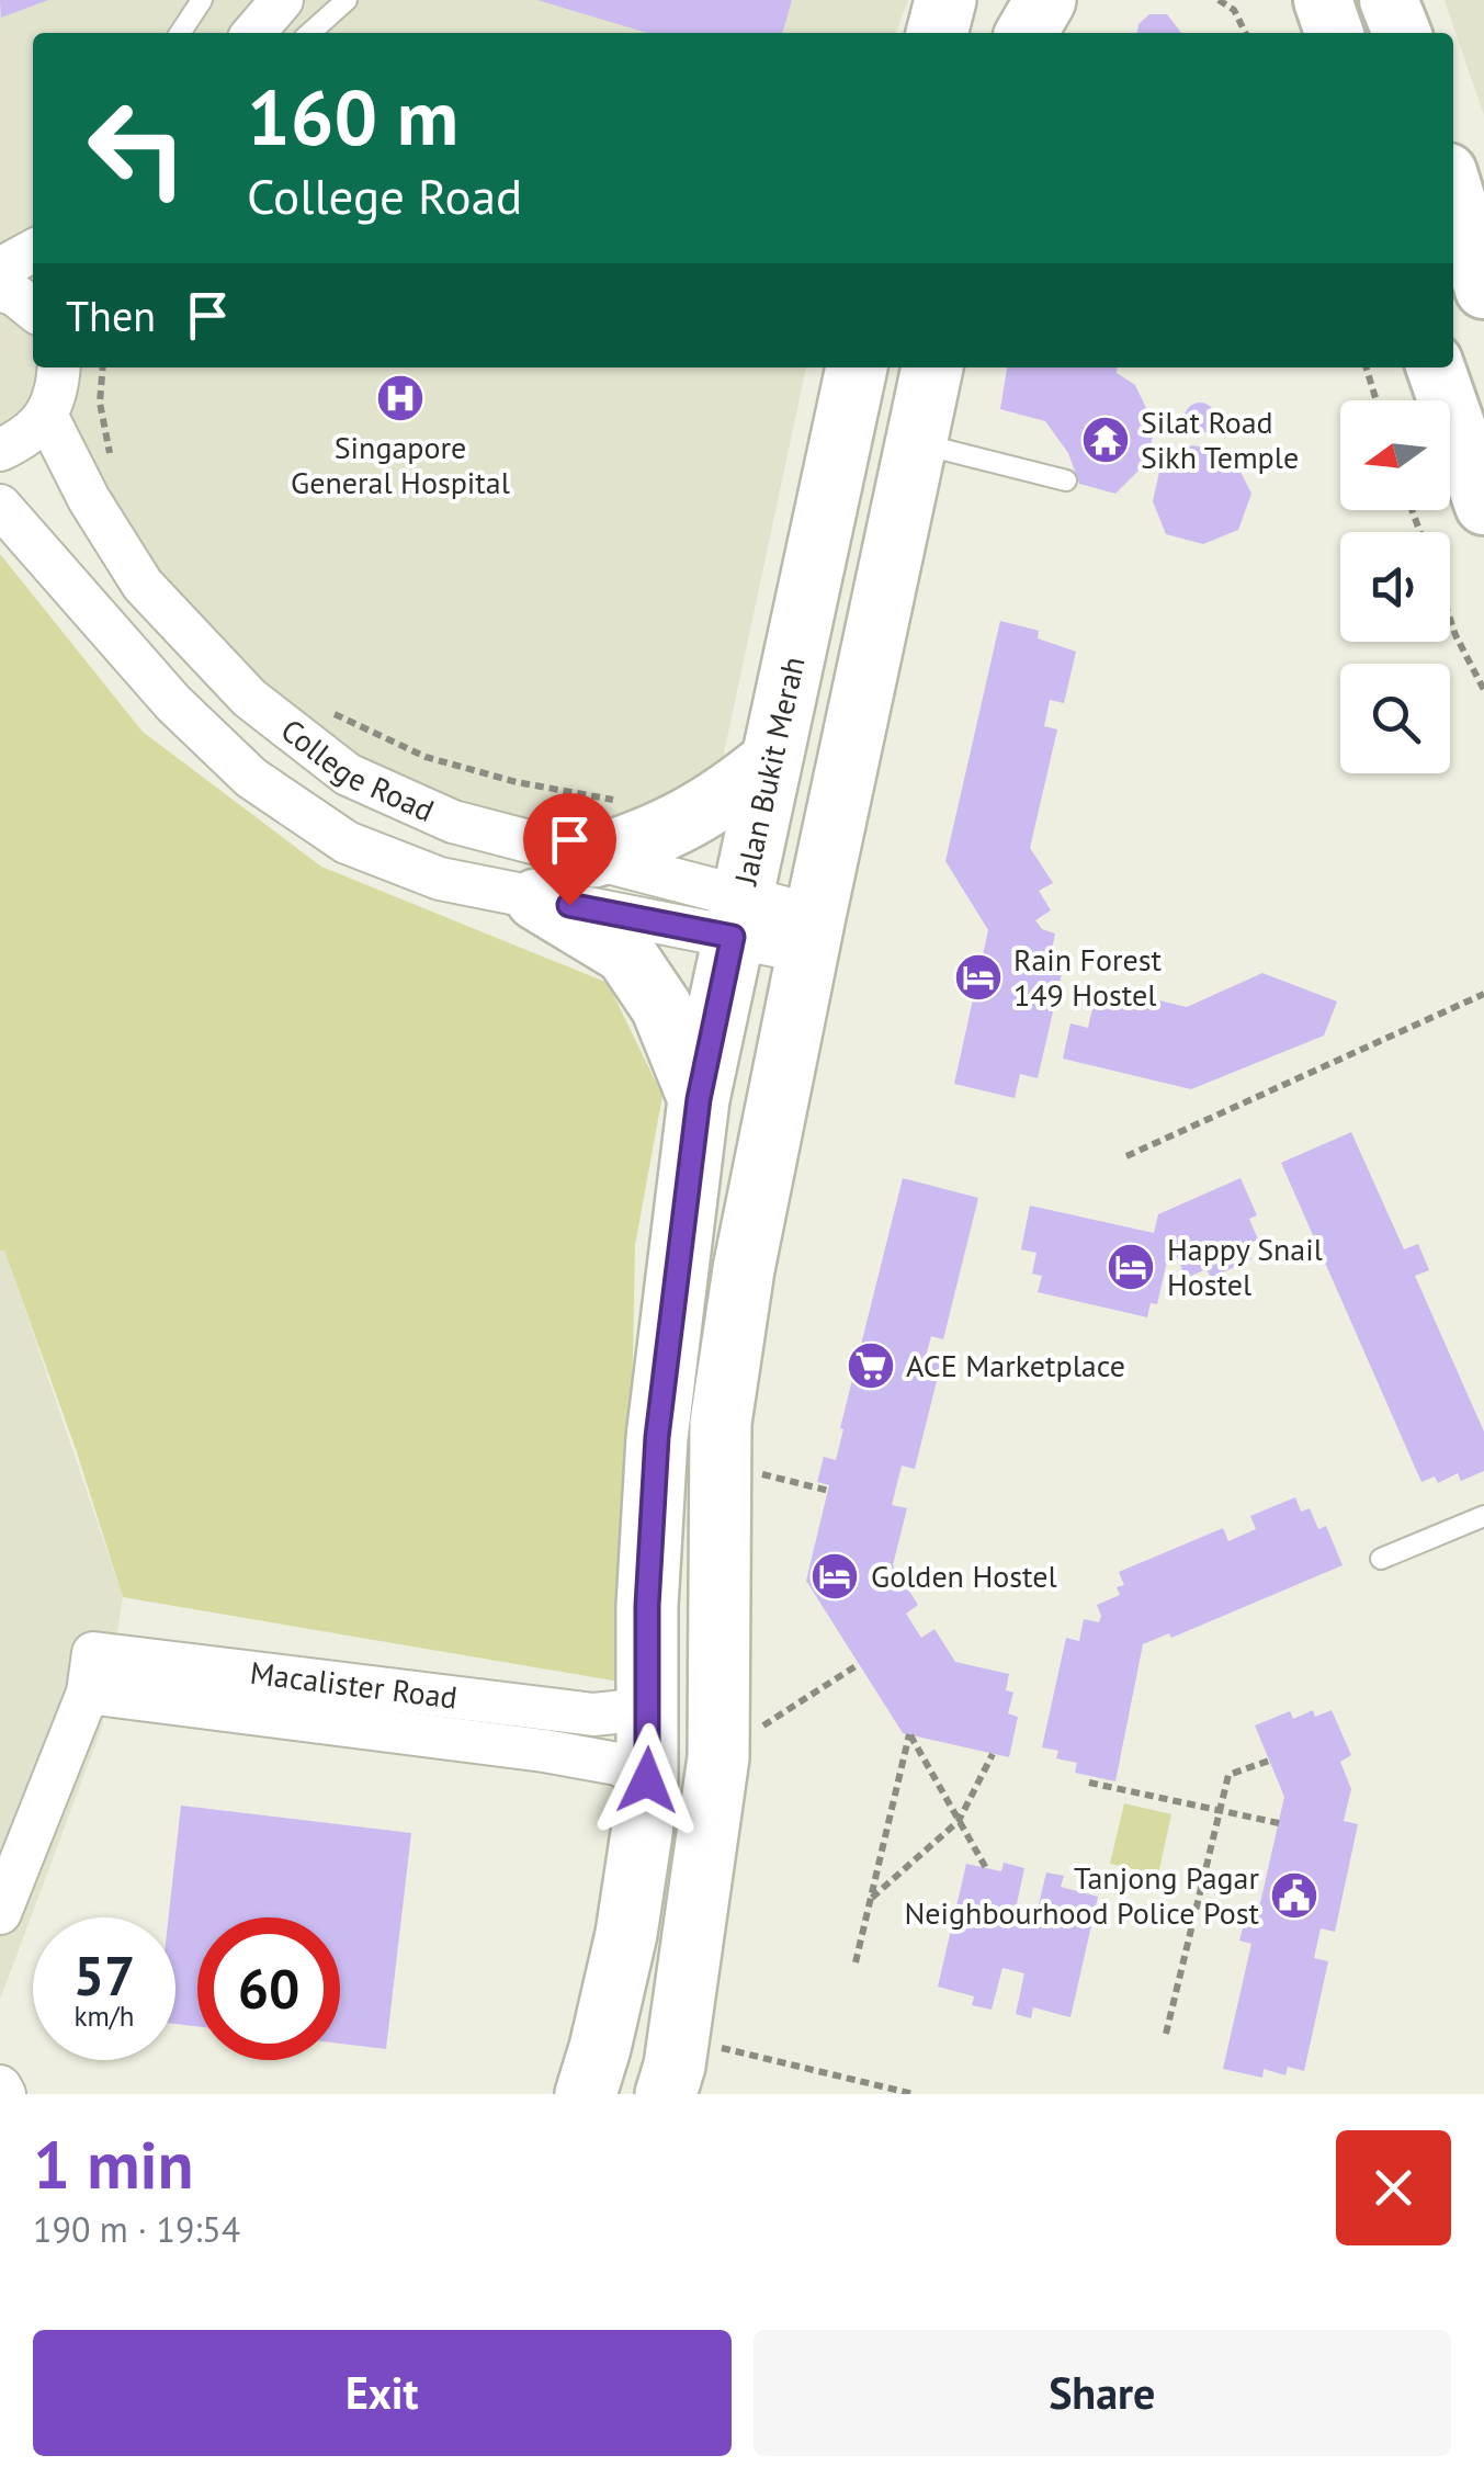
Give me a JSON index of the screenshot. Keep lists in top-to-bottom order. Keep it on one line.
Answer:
{"streets":{"main road":["Jalan Bukit Merah"],"street":["College Road","Macalister Road"]},"crossings":[["College Road","Jalan Bukit Merah"],["Jalan Bukit Merah","Macalister Road"]],"places":{"hospital":["Singapore General Hospital"],"temple":["Silat Road Sikh Temple"],"hotel":["Rain Forest 149 Hostel","Happy Snail Hostel","Golden Hostel"],"supermarket":["ACE Marketplace"],"public building":["Tanjong Pagar Neighbourhood Police Post"]},"north":"left","page":{"turn":["160 m","College Road"],"then":"Then","speed":"57 km/h","limit":"60","heading":["1 min","190 m · 19:54"],"buttons":["Exit","Share"]}}
